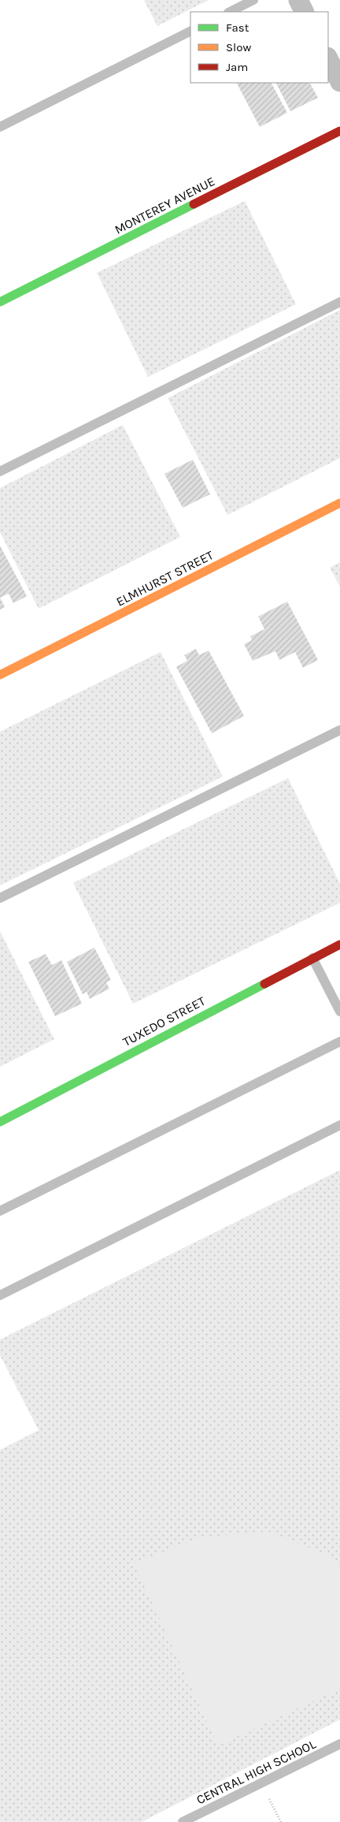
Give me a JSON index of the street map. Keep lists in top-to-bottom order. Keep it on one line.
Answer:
{"streets":{"street":["MONTEREY AVENUE","ELMHURST STREET","TUXEDO STREET"],"lane":["CENTRAL HIGH SCHOOL"]},"legend":["Fast","Slow","Jam"]}
